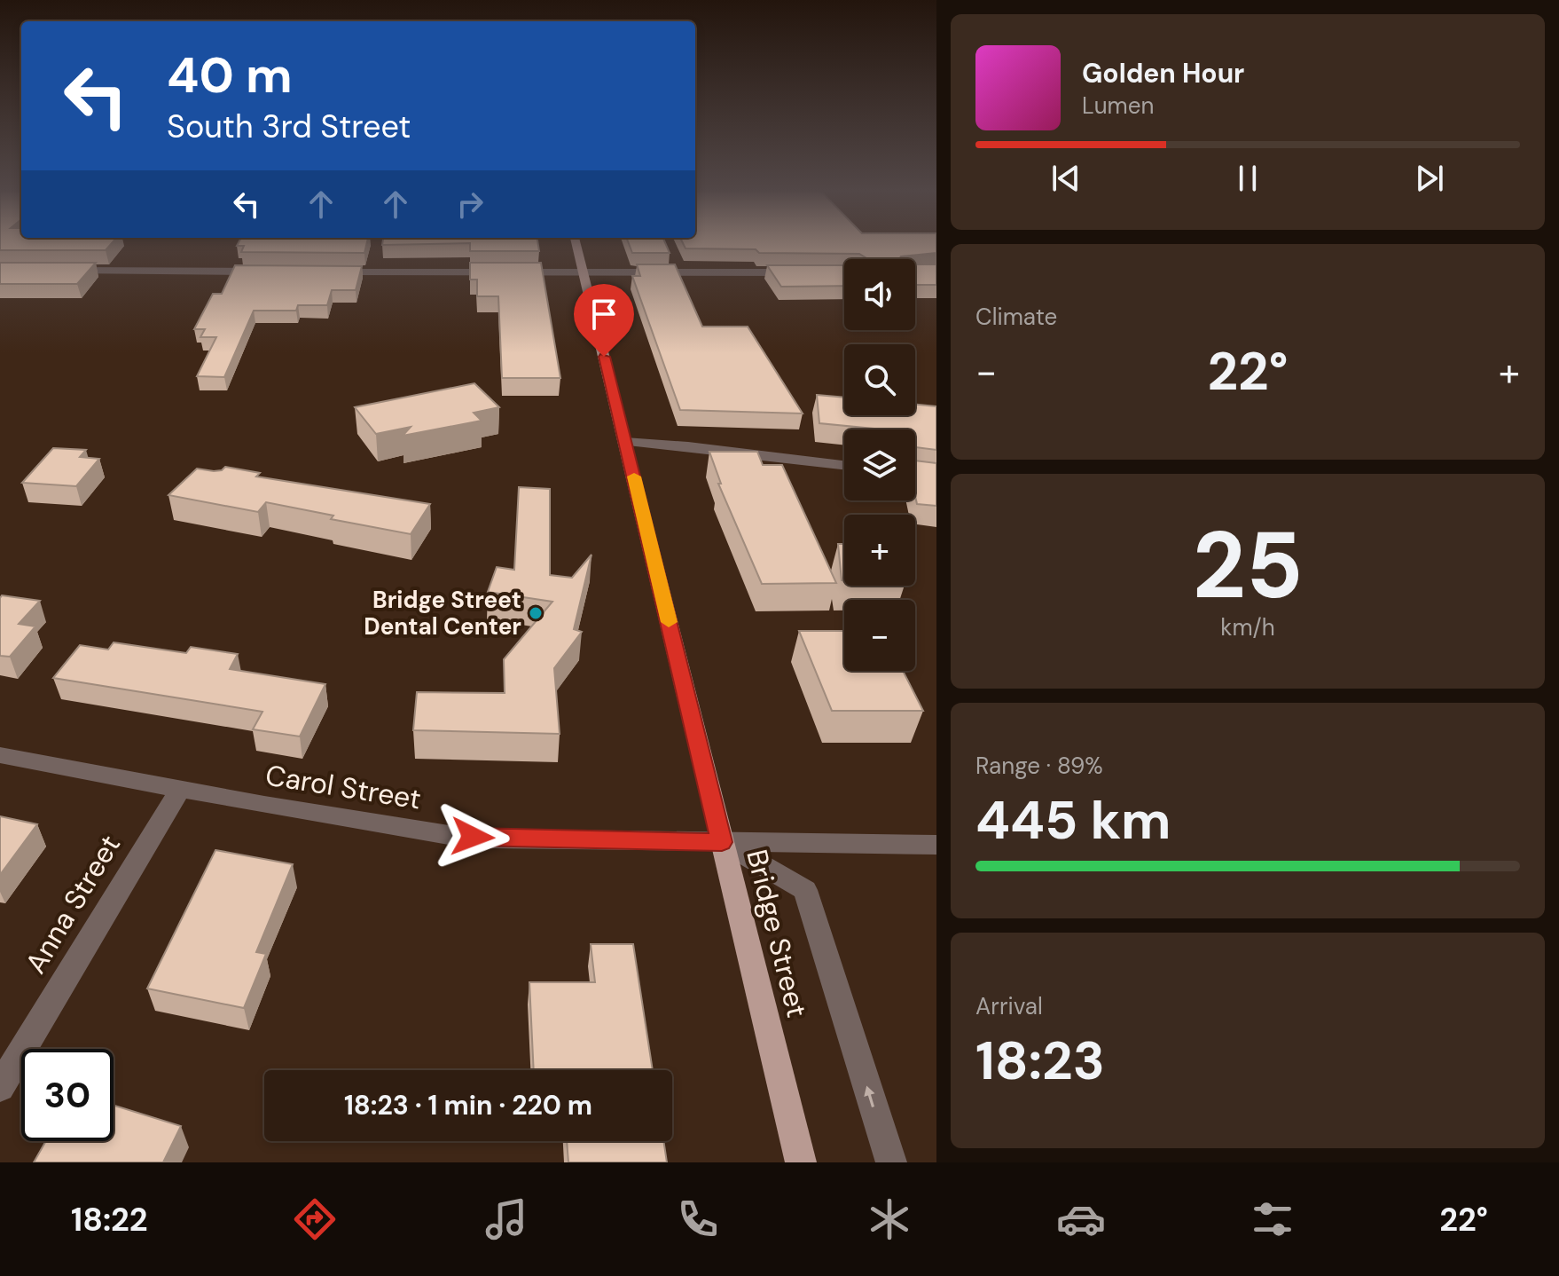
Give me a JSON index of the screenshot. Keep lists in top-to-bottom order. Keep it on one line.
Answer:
{"streets":{"main road":["Bridge Street"],"street":["Carol Street","Anna Street"]},"crossings":[["Carol Street","Anna Street"],["Carol Street","Bridge Street"]],"places":["Bridge Street Dental Center"],"page":{"turn":["40 m","South 3rd Street"],"song":["Golden Hour","Lumen"],"tile":["Climate",["25","km/h"],["Range · 89%","445 km"],["Arrival","18:23"]],"map_buttons":["+","−"],"heat":["−","22°","+"],"limit":"30","trip":"18:23 · 1 min · 220 m","tabs":["18:22","22°"]}}
